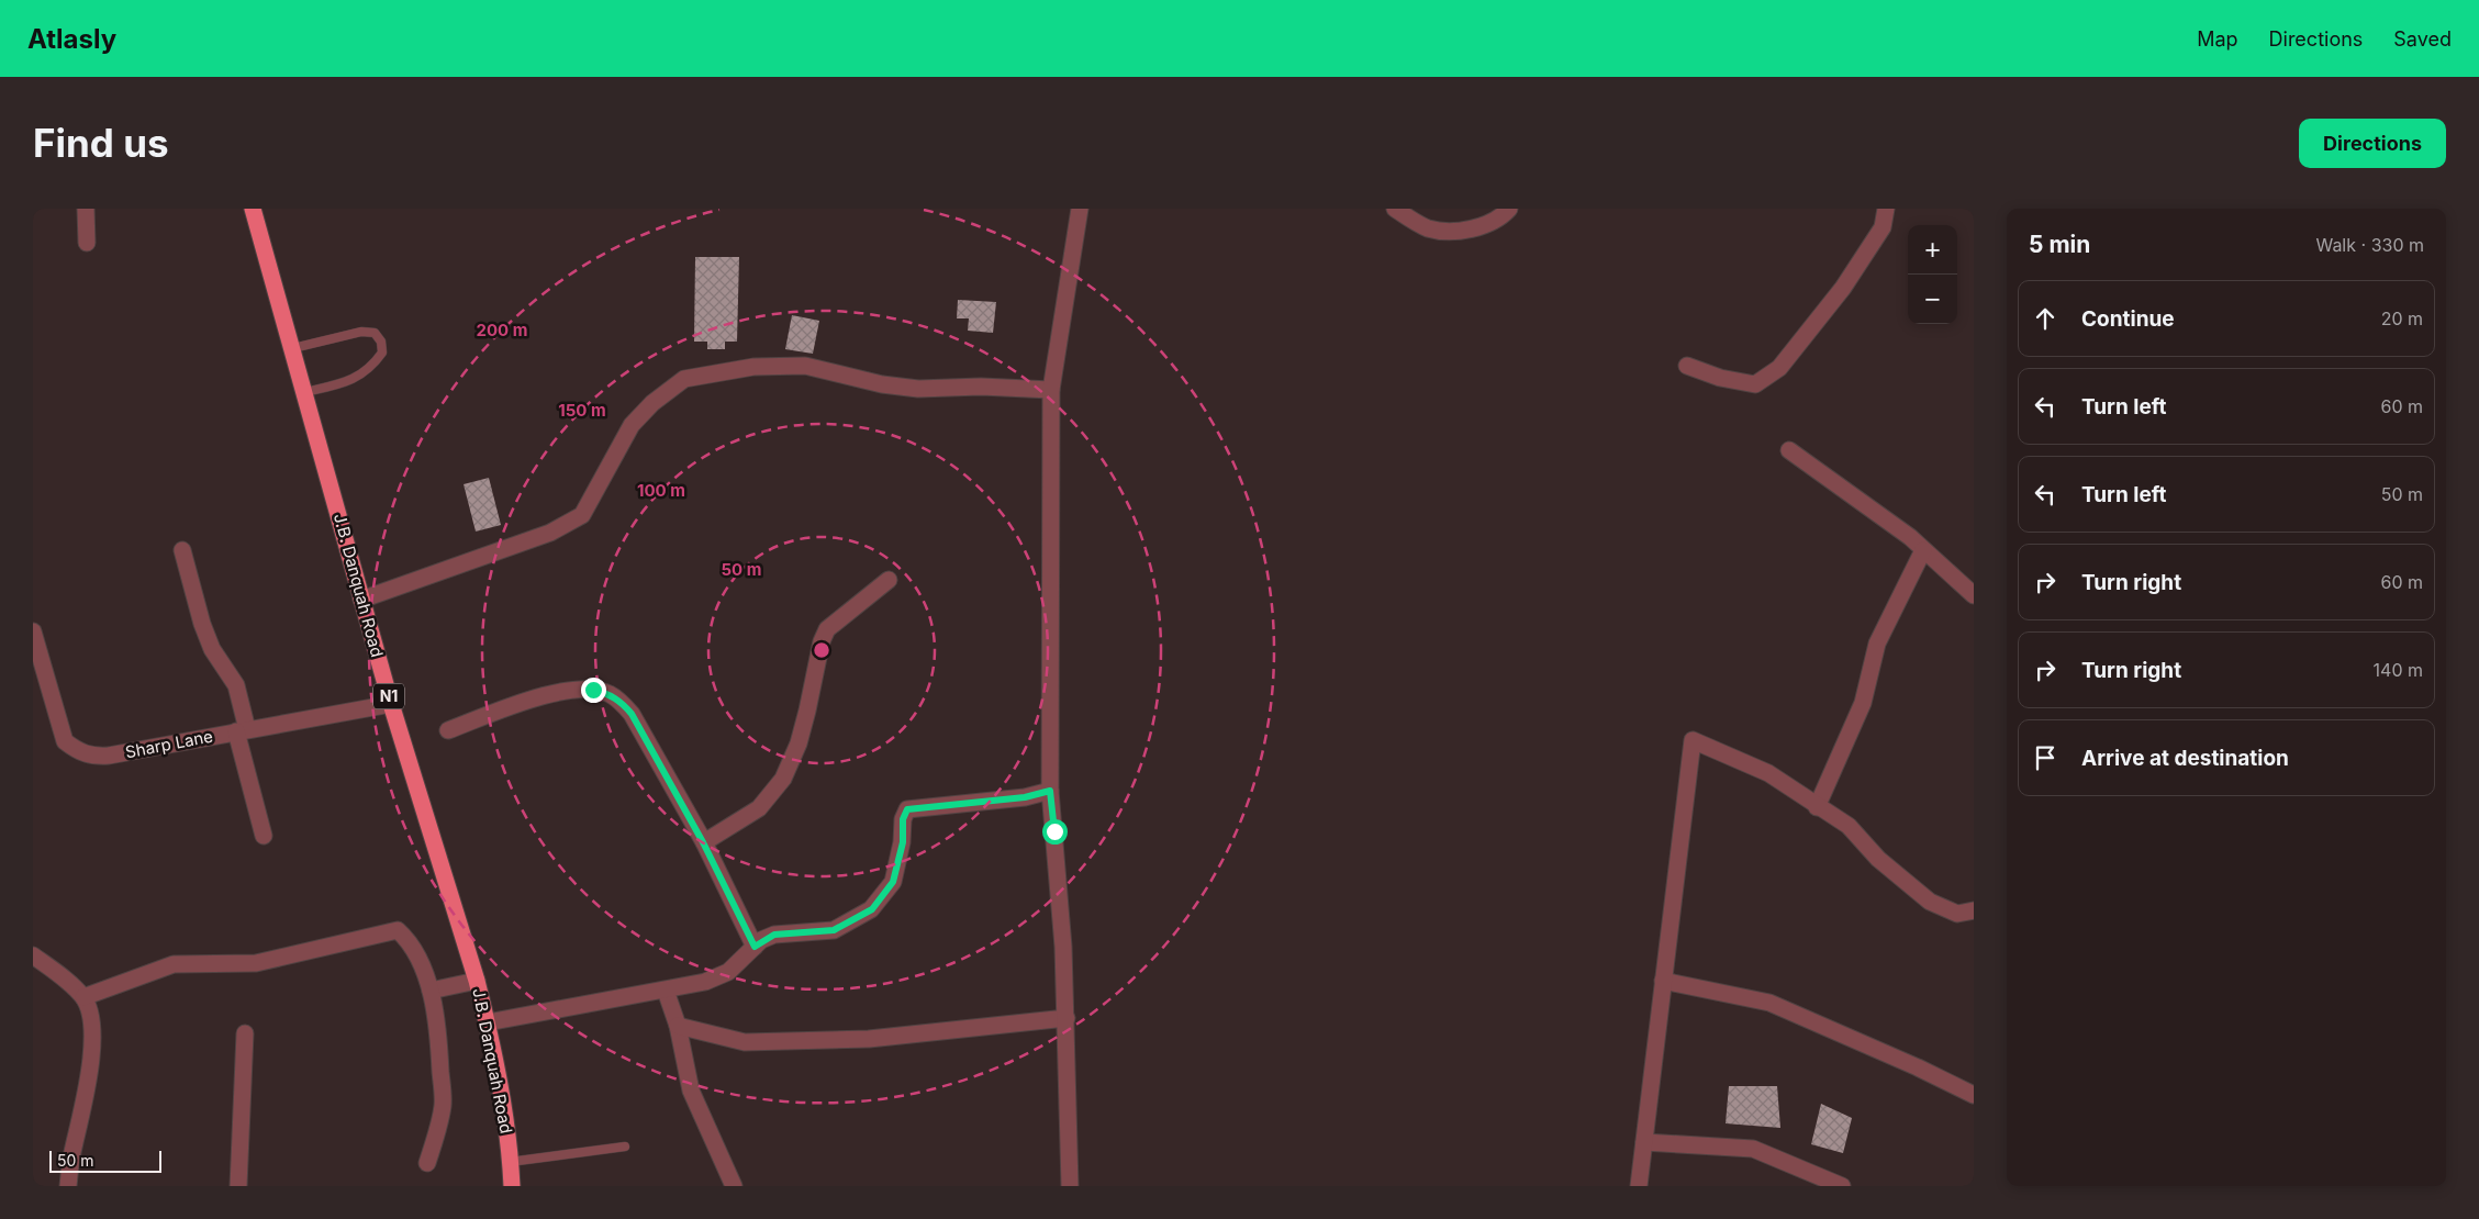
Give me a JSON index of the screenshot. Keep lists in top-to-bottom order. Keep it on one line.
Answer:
{"streets":{"highway":["J.B. Danquah Road","N1"],"street":["Sharp Lane"]},"crossings":[["J.B. Danquah Road","Sharp Lane"]],"scale_bar":"50 m","page":{"header":"Atlasly","nav":["Map","Directions","Saved"],"buttons":"Directions","title":"Find us","heading":["5 min","Walk · 330 m"],"map_buttons":["+","−"],"list":[["Continue","20 m"],["Turn left","60 m"],["Turn left","50 m"],["Turn right","60 m"],["Turn right","140 m"],"Arrive at destination"],"scale":"50 m"},"rings":["200 m","150 m","100 m","50 m"]}
